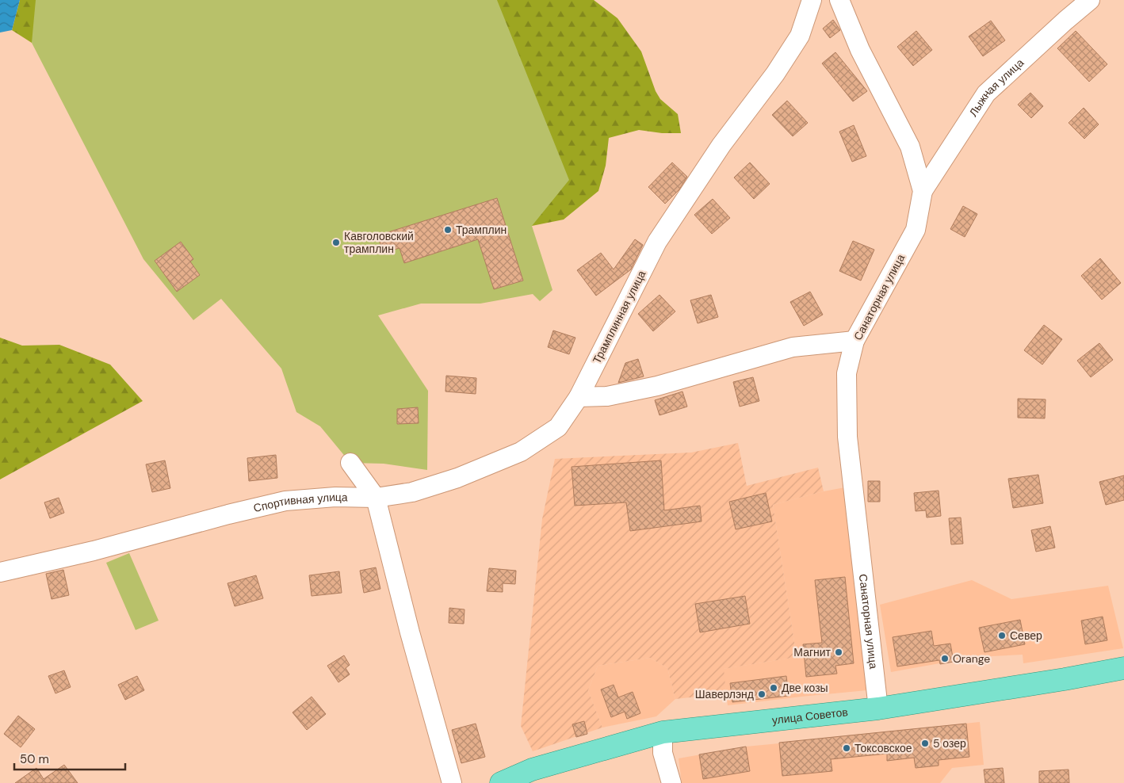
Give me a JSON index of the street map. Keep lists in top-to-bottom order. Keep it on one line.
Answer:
{"streets":{"main road":["улица Советов"],"street":["Лыжная улица","Санаторная улица","Трамплинная улица","Спортивная улица"]},"crossings":[["Лыжная улица","Санаторная улица"],["Санаторная улица","улица Советов"],["Трамплинная улица","Спортивная улица"]],"places":["Трамплин","Кавголовский трамплин","Север","Магнит","Orange","Две козы","Шаверлэнд","5 озер","Токсовское"],"scale_bar":"50 m"}
